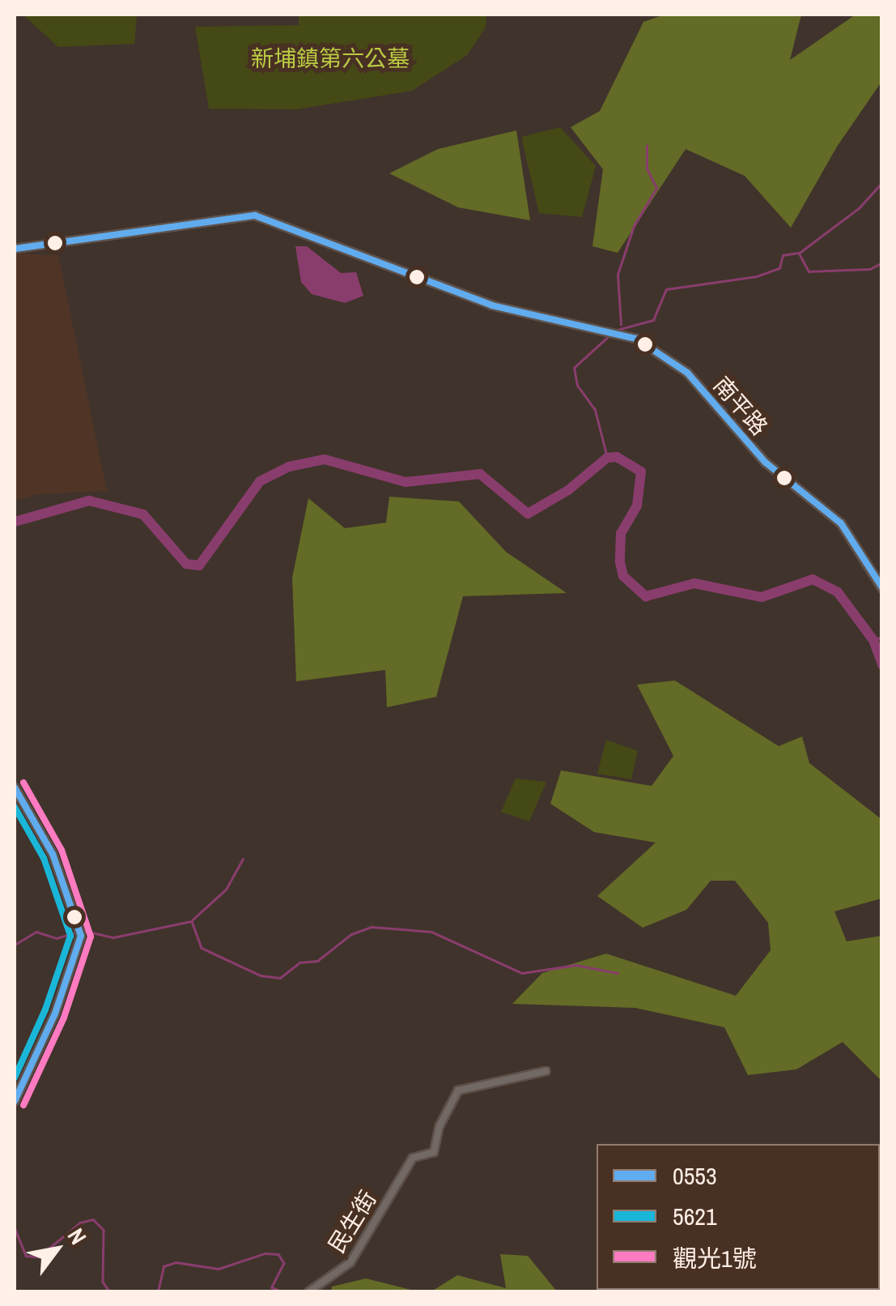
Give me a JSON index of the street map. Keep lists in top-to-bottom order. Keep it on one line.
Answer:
{"streets":{"street":["南平路","民生街"]},"parks":["新埔鎮第六公墓"],"lines":["transit line 0553","transit line 觀光1號","transit line 5621"],"legend":["0553","5621","觀光1號"],"north":"top right"}
